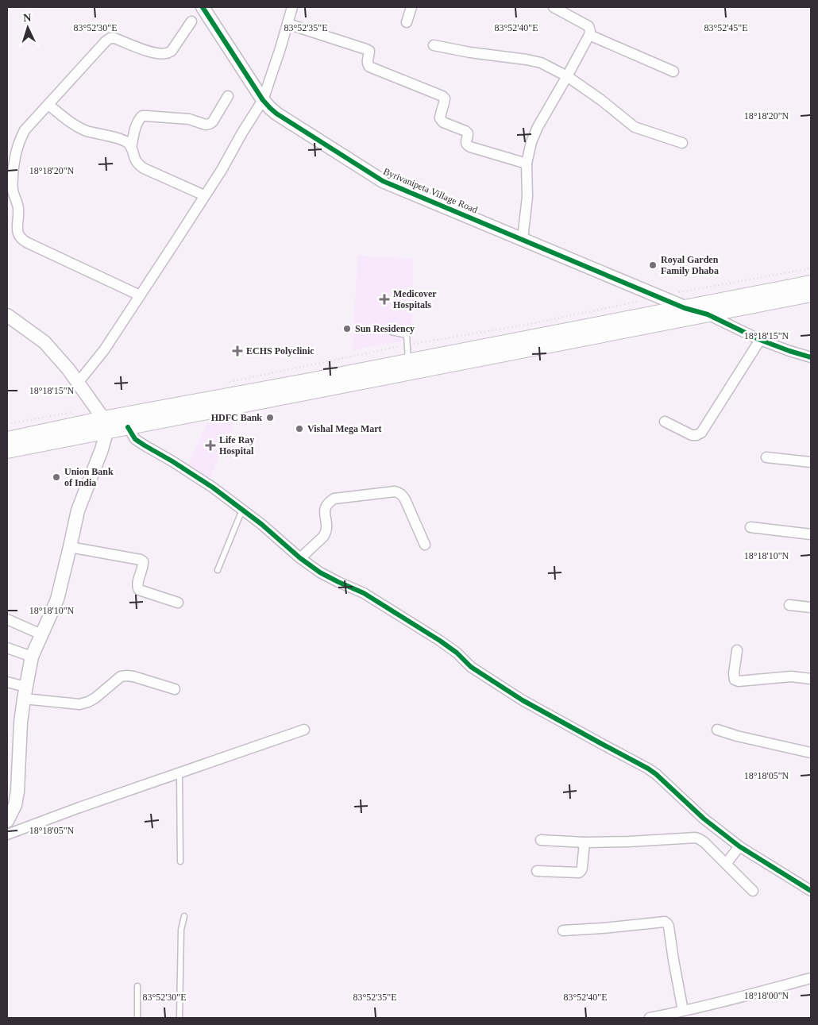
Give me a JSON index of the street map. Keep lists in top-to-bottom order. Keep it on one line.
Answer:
{"streets":{"street":["Byrivanipeta Village Road"]},"places":{"other":["Royal Garden Family Dhaba","Sun Residency","HDFC Bank","Vishal Mega Mart","Union Bank of India"],"health":["Medicover Hospitals","ECHS Polyclinic","Life Ray Hospital"]},"north":"top","coordinates":["83°52'30\"E","83°52'35\"E","83°52'40\"E","83°52'45\"E","18°18'20\"N","18°18'15\"N","18°18'10\"N","18°18'05\"N","18°18'00\"N"]}
